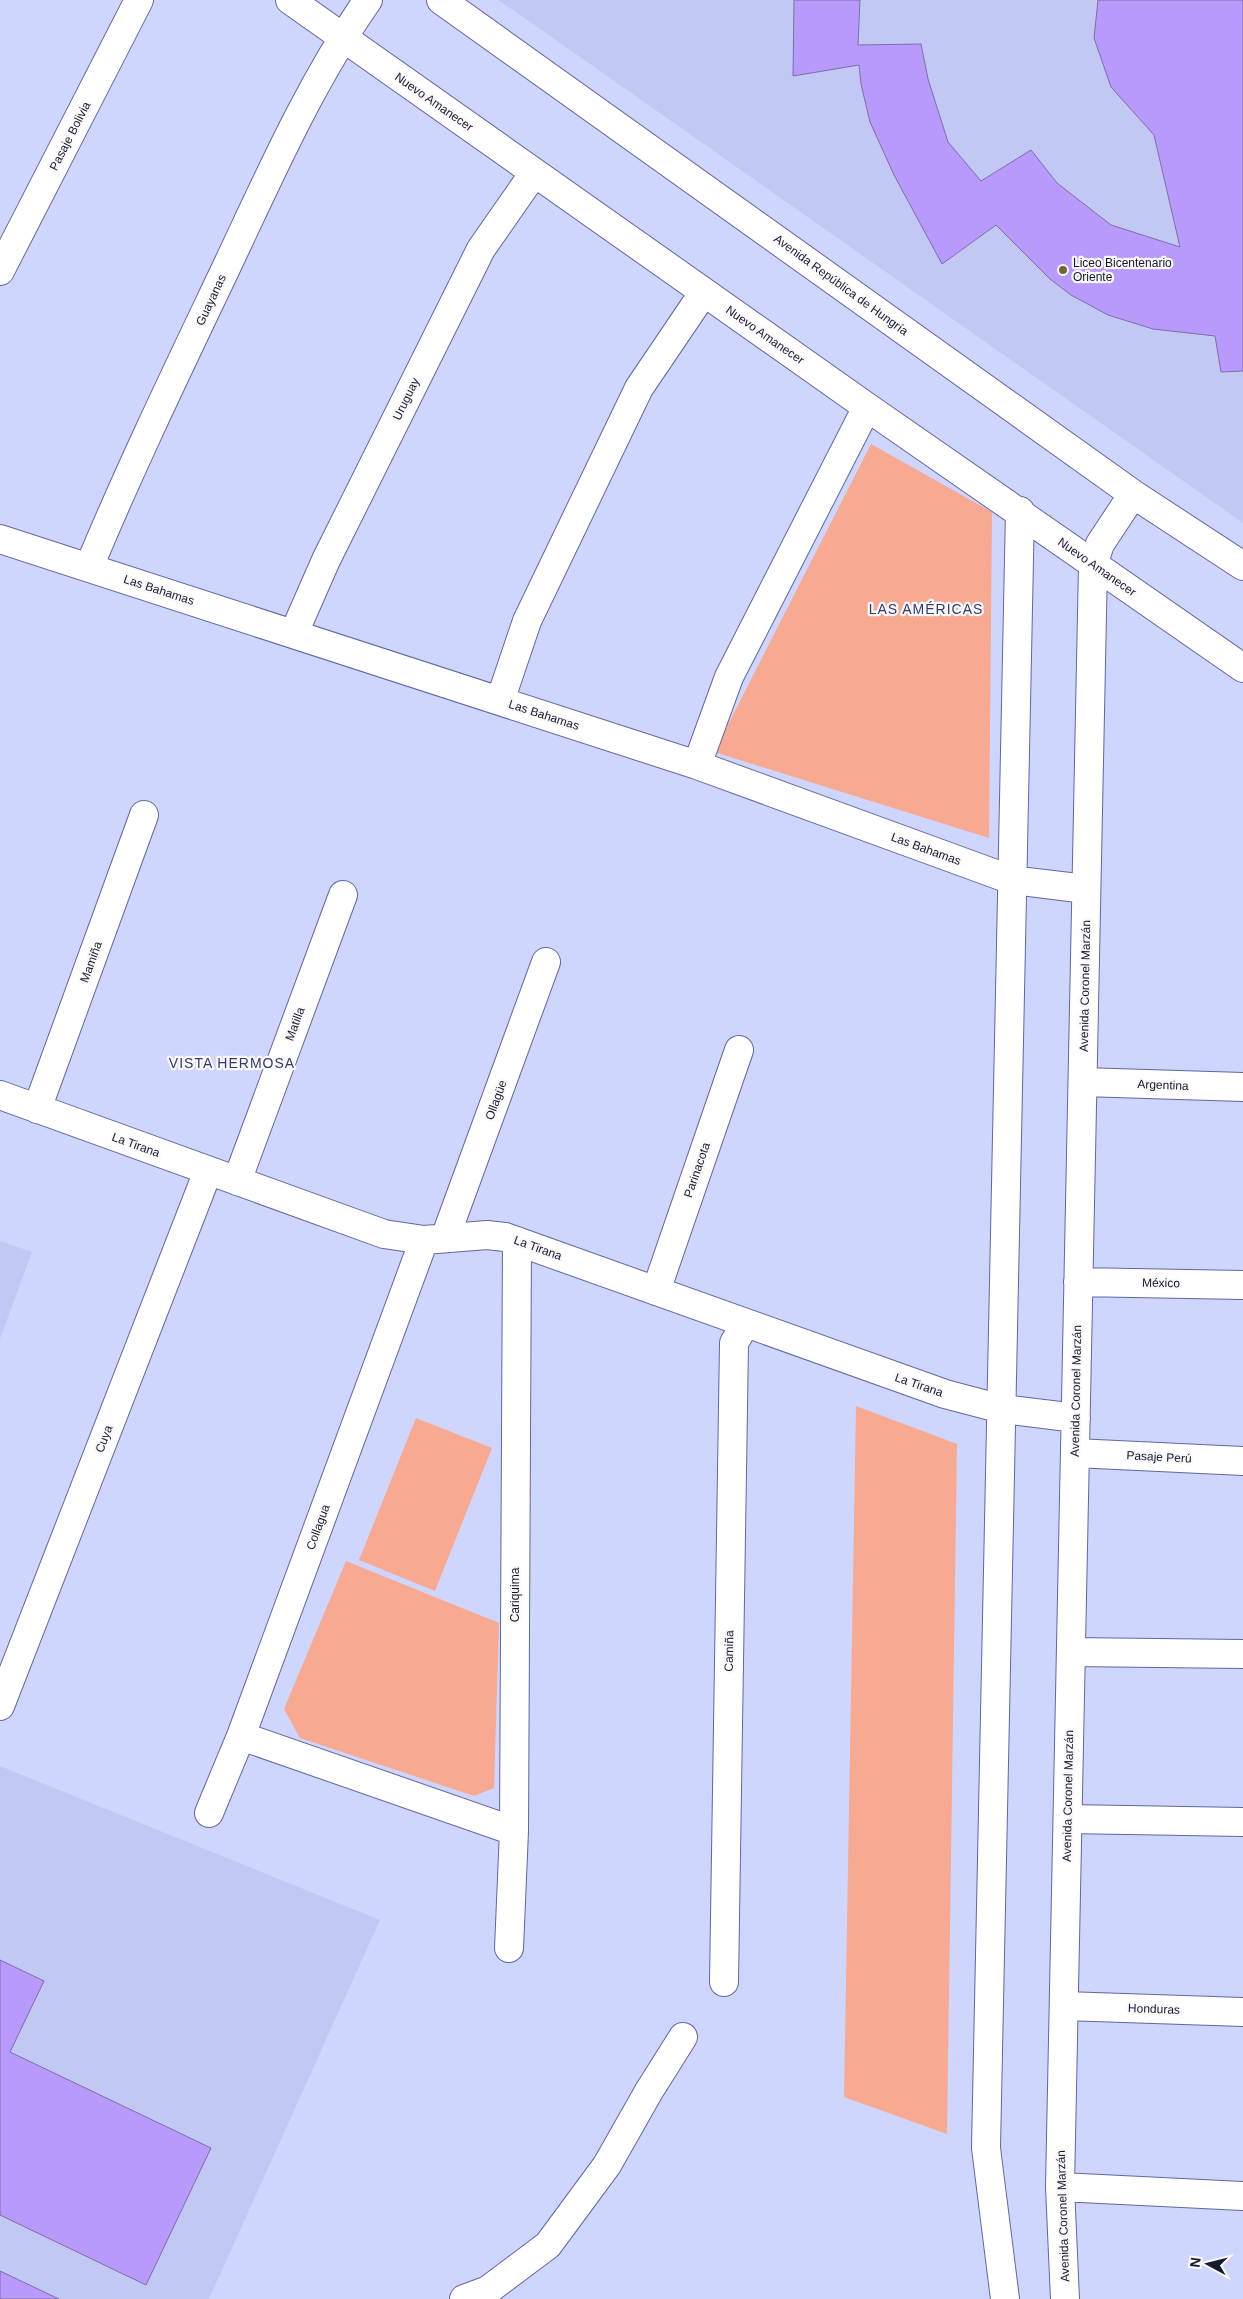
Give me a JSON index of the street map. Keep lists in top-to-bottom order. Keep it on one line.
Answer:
{"streets":{"street":["Nuevo Amanecer","Pasaje Bolivia","Avenida República de Hungría","Guayanas","Uruguay","Las Bahamas","Mamiña","Avenida Coronel Marzán","Matilla","Argentina","Ollagüe","La Tirana","Parinacota","México","Cuya","Pasaje Perú","Collagua","Cariquima","Camiña","Honduras"]},"crossings":[["Nuevo Amanecer","Guayanas"],["Nuevo Amanecer","Uruguay"],["Nuevo Amanecer","Avenida Coronel Marzán"],["Avenida República de Hungría","Avenida Coronel Marzán"],["Guayanas","Las Bahamas"],["Uruguay","Las Bahamas"],["Las Bahamas","Avenida Coronel Marzán"],["Mamiña","La Tirana"],["Avenida Coronel Marzán","Argentina"],["Avenida Coronel Marzán","La Tirana"],["Avenida Coronel Marzán","México"],["Avenida Coronel Marzán","Pasaje Perú"],["Avenida Coronel Marzán","Honduras"],["Matilla","La Tirana"],["Ollagüe","La Tirana"],["Ollagüe","Collagua"],["La Tirana","Parinacota"],["La Tirana","Cuya"],["La Tirana","Collagua"],["La Tirana","Cariquima"],["La Tirana","Camiña"]],"districts":["LAS AMÉRICAS","VISTA HERMOSA"],"places":["Liceo Bicentenario Oriente"],"north":"left"}
